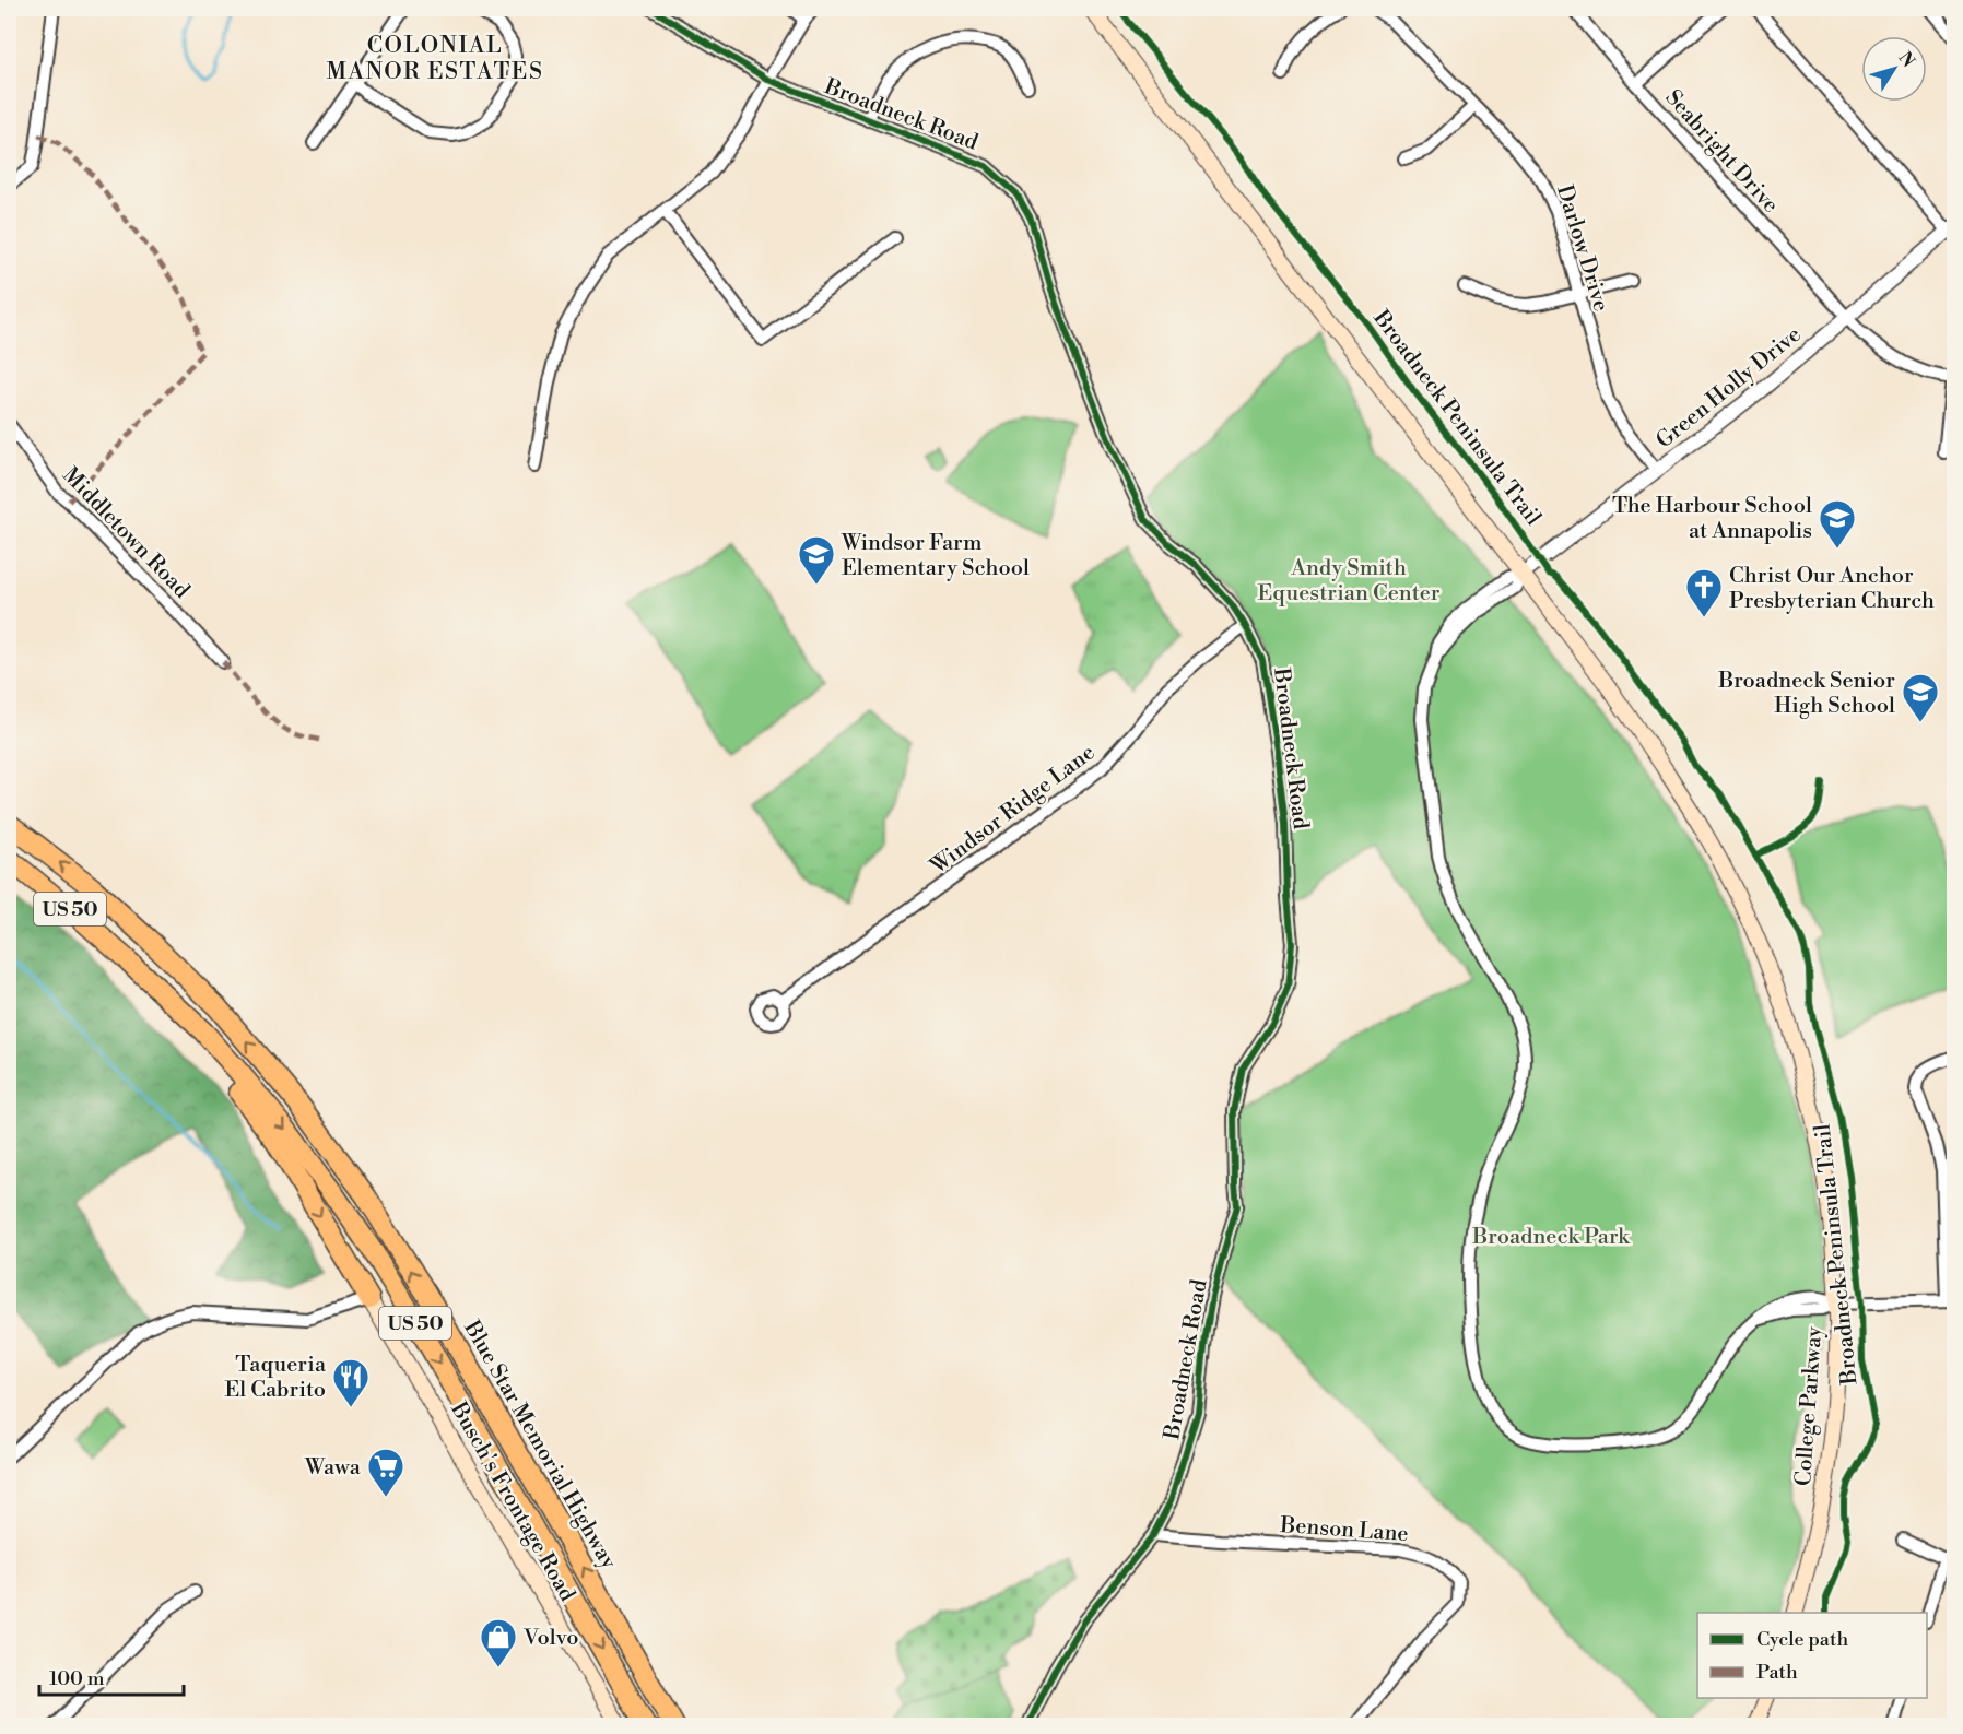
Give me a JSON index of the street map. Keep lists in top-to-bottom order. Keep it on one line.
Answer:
{"streets":{"highway":["US 50","Blue Star Memorial Highway"],"main road":["College Parkway","Busch's Frontage Road"],"street":["Broadneck Road","Seabright Drive","Darlow Drive","Green Holly Drive","Middletown Road","Windsor Ridge Lane","Benson Lane"],"cycle path":["Broadneck Peninsula Trail"]},"crossings":[["Broadneck Road","Windsor Ridge Lane"],["Broadneck Road","Benson Lane"],["Seabright Drive","Green Holly Drive"],["Darlow Drive","Green Holly Drive"],["Green Holly Drive","College Parkway"]],"districts":["COLONIAL MANOR ESTATES"],"parks":["Andy Smith Equestrian Center","Broadneck Park"],"places":{"school or university":["The Harbour School at Annapolis","Windsor Farm Elementary School","Broadneck Senior High School"],"church":["Christ Our Anchor Presbyterian Church"],"restaurant":["Taqueria El Cabrito"],"supermarket":["Wawa"],"shop":["Volvo"]},"legend":["Cycle path","Path"],"scale_bar":"100 m","north":"top right"}
